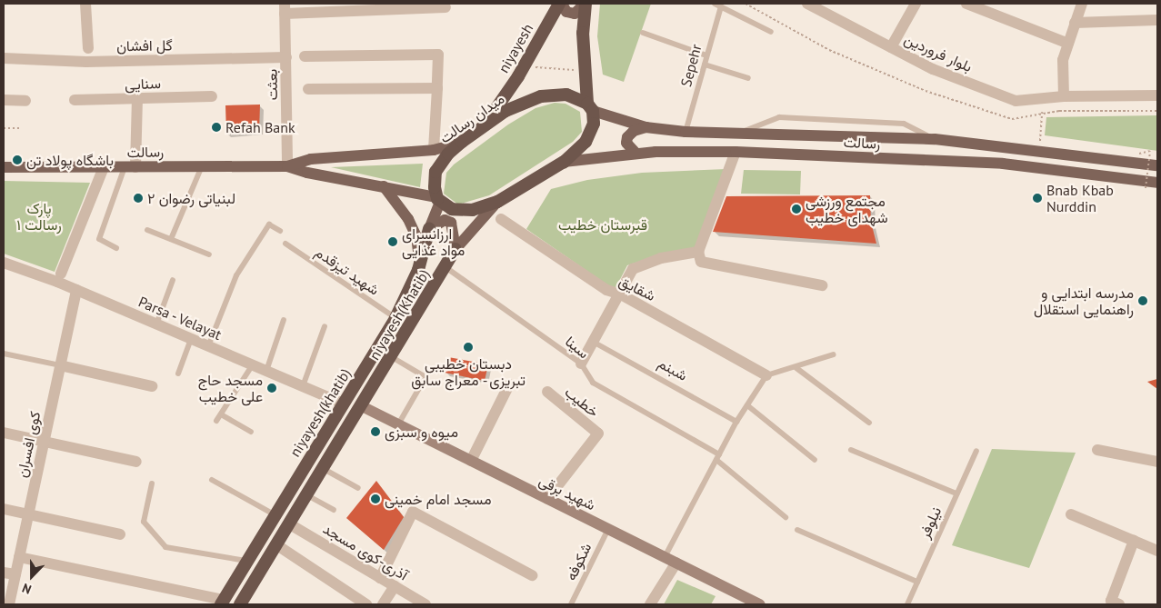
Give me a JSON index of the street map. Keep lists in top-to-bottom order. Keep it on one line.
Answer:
{"streets":{"highway":["niyayesh","میدان رسالت","niyayesh(Khatib)","niyayesh(khatib)"],"main road":["رسالت","شهید برقی"],"street":["گل افشان","بلوار فروردین","سنایی","بعثت","شقایق","Parsa - Velayat","خطیب","کوی افسران","آذری-کوی مسجد"],"lane":["Sepehr","شهید تیزقدم","سینا","شبنم","نیلوفر","شکوفه"]},"crossings":[["گل افشان","بعثت"],["niyayesh","میدان رسالت"],["Sepehr","رسالت"],["بعثت","رسالت"],["میدان رسالت","رسالت"],["شهید تیزقدم","niyayesh(khatib)"],["niyayesh(Khatib)","سینا"],["niyayesh(Khatib)","شهید برقی"],["niyayesh(Khatib)","آذری-کوی مسجد"],["Parsa - Velayat","niyayesh(khatib)"],["Parsa - Velayat","کوی افسران"],["خطیب","شهید برقی"],["شهید برقی","شکوفه"]],"parks":["پارک رسالت ۱","قبرستان خطیب"],"places":["Refah Bank","باشگاه پولاد تن","لبنیاتی رضوان ۲","Bnab Kbab Nurddin","مجتمع ورزشی شهدای خطیب","ارزانسرای مواد غذایی","مدرسه ابتدایی و راهنمایی استقلال","دبستان خطیبی تبریزی - معراج سابق","مسجد حاج علی خطیب","میوه و سبزی","مسجد امام خمینی"],"north":"bottom"}
